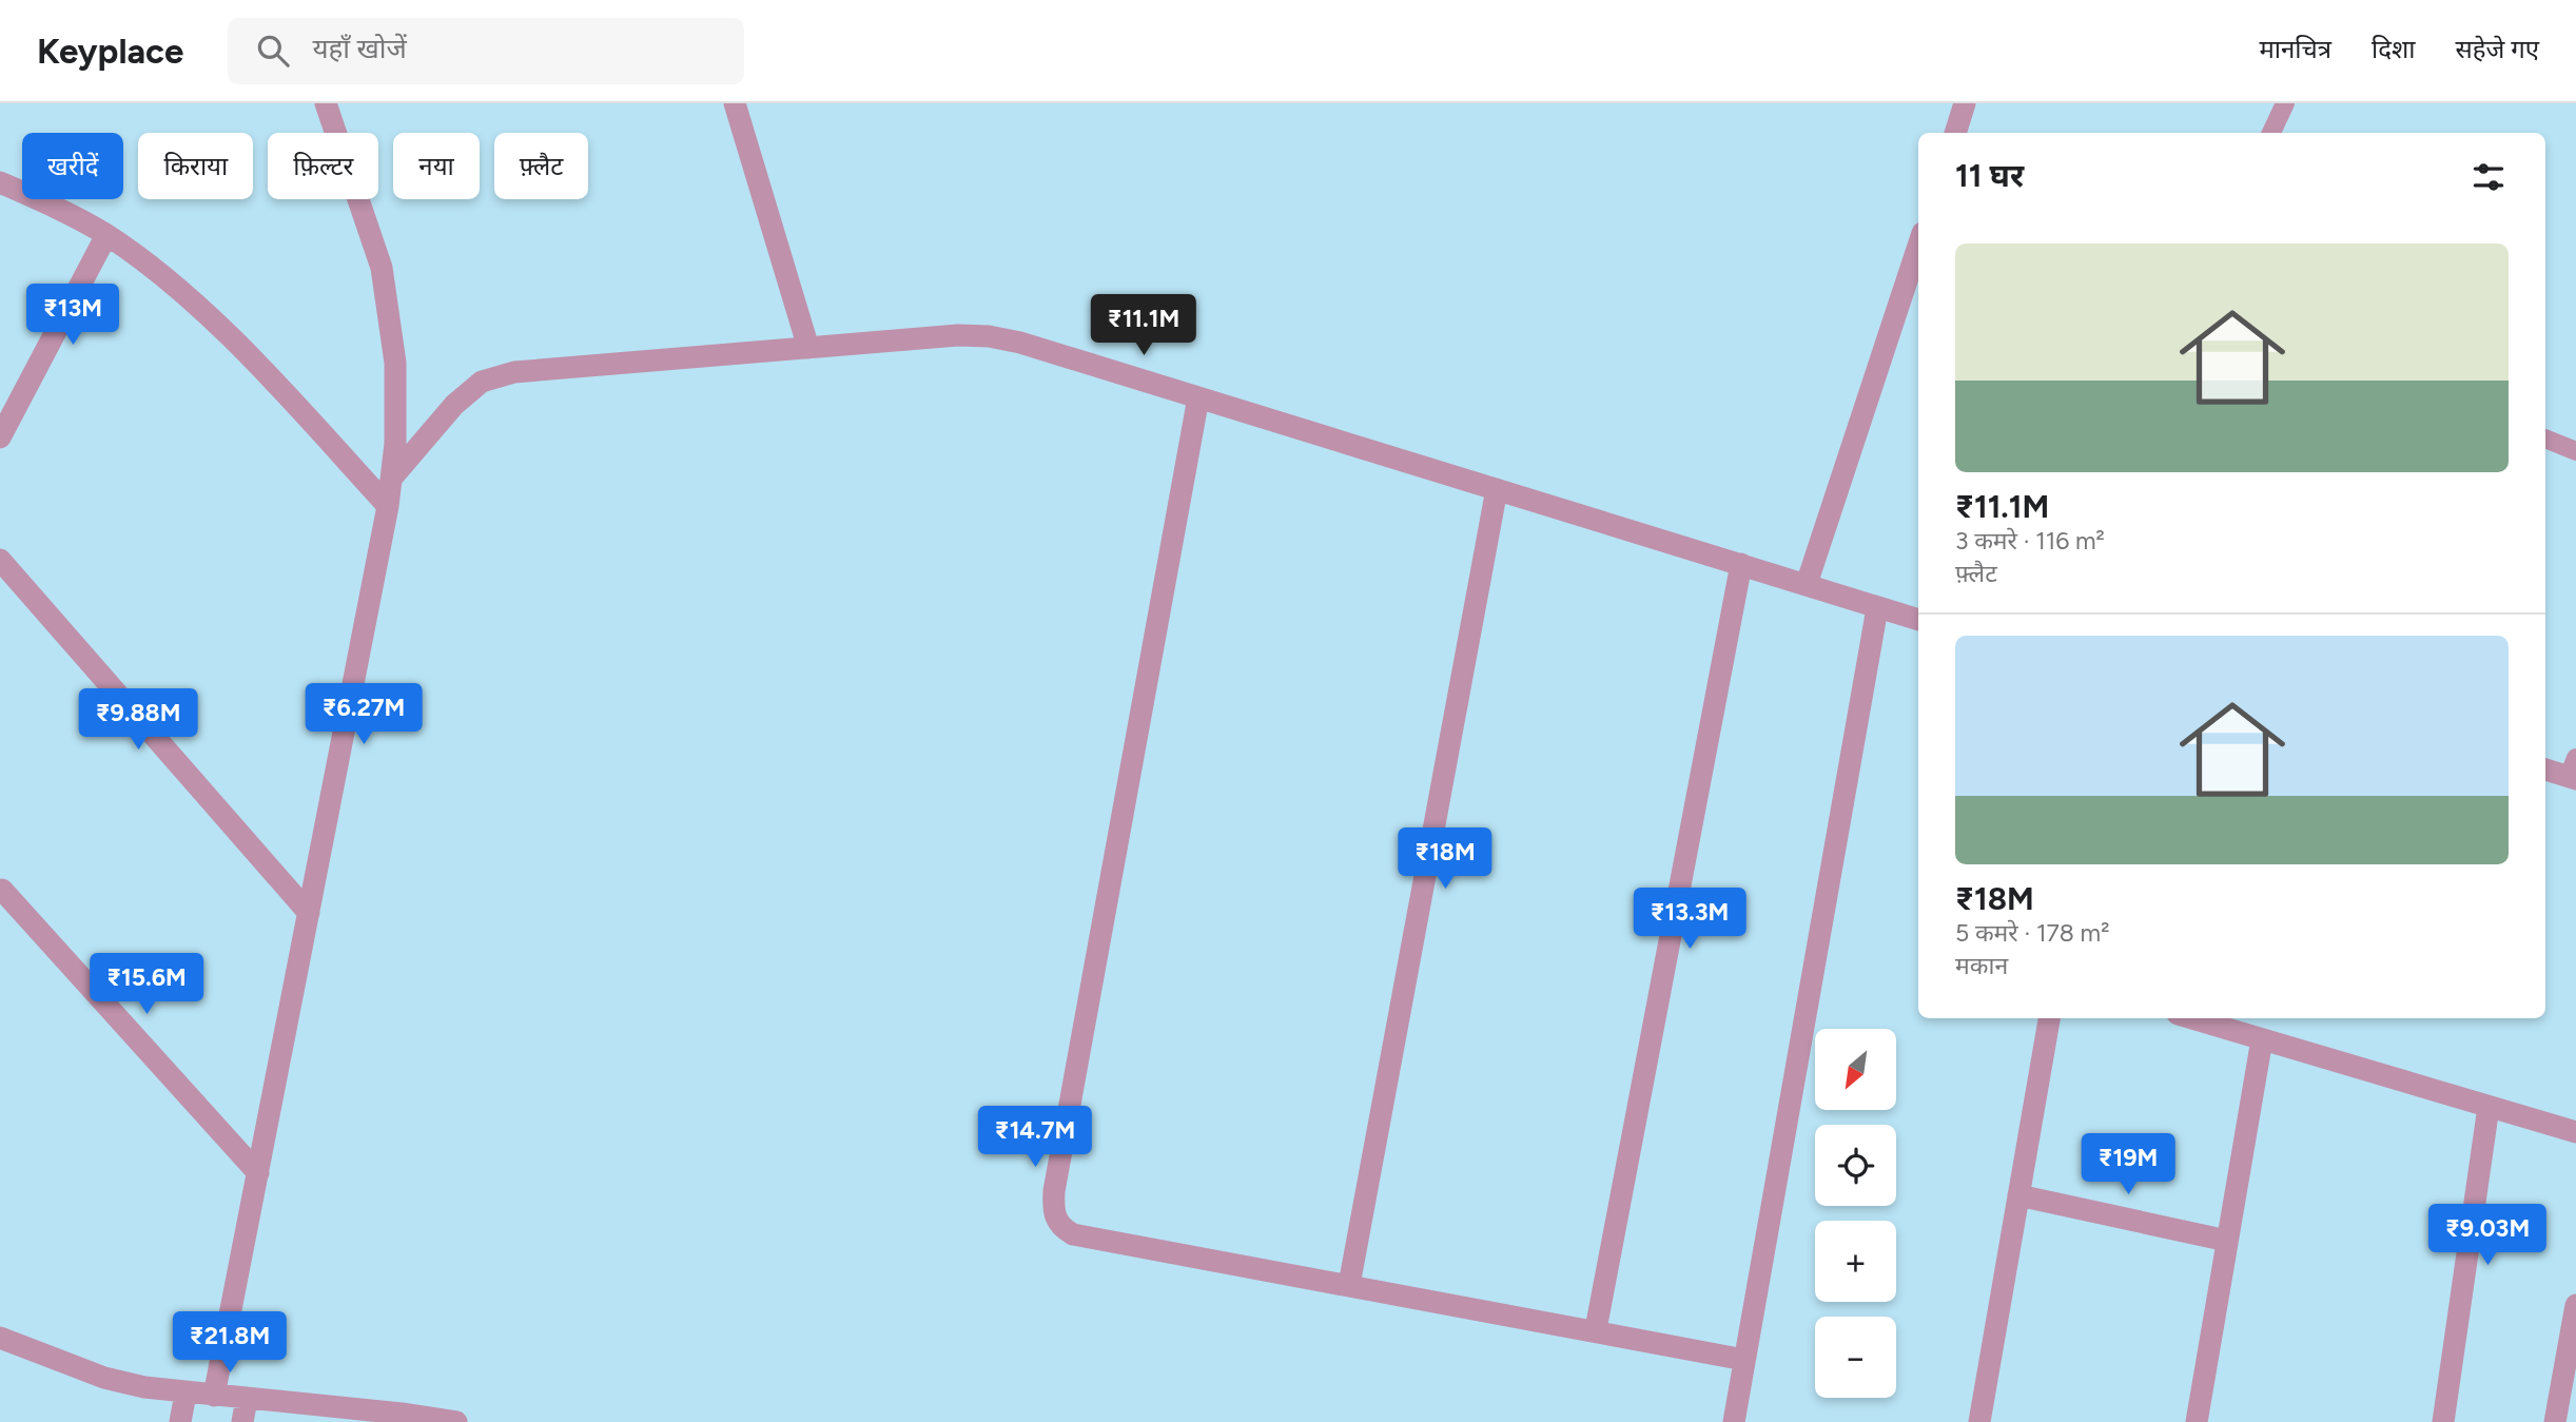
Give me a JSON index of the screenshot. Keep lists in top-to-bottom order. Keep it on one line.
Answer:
{"north":"bottom left","page":{"header":"Keyplace","search":"यहाँ खोजें","nav":["मानचित्र","दिशा","सहेजे गए"],"chip":["खरीदें","किराया","फ़िल्टर","नया","फ़्लैट"],"heading":"11 घर","list":[{"name":"₹11.1M","note":"3 कमरे · 116 m² · फ़्लैट"},{"name":"₹18M","note":"5 कमरे · 178 m² · मकान"}],"price":["₹13M","₹11.1M","₹6.27M","₹9.88M","₹18M","₹13.3M","₹15.6M","₹14.7M","₹19M","₹9.03M","₹21.8M"],"map_buttons":["+","−"]}}
